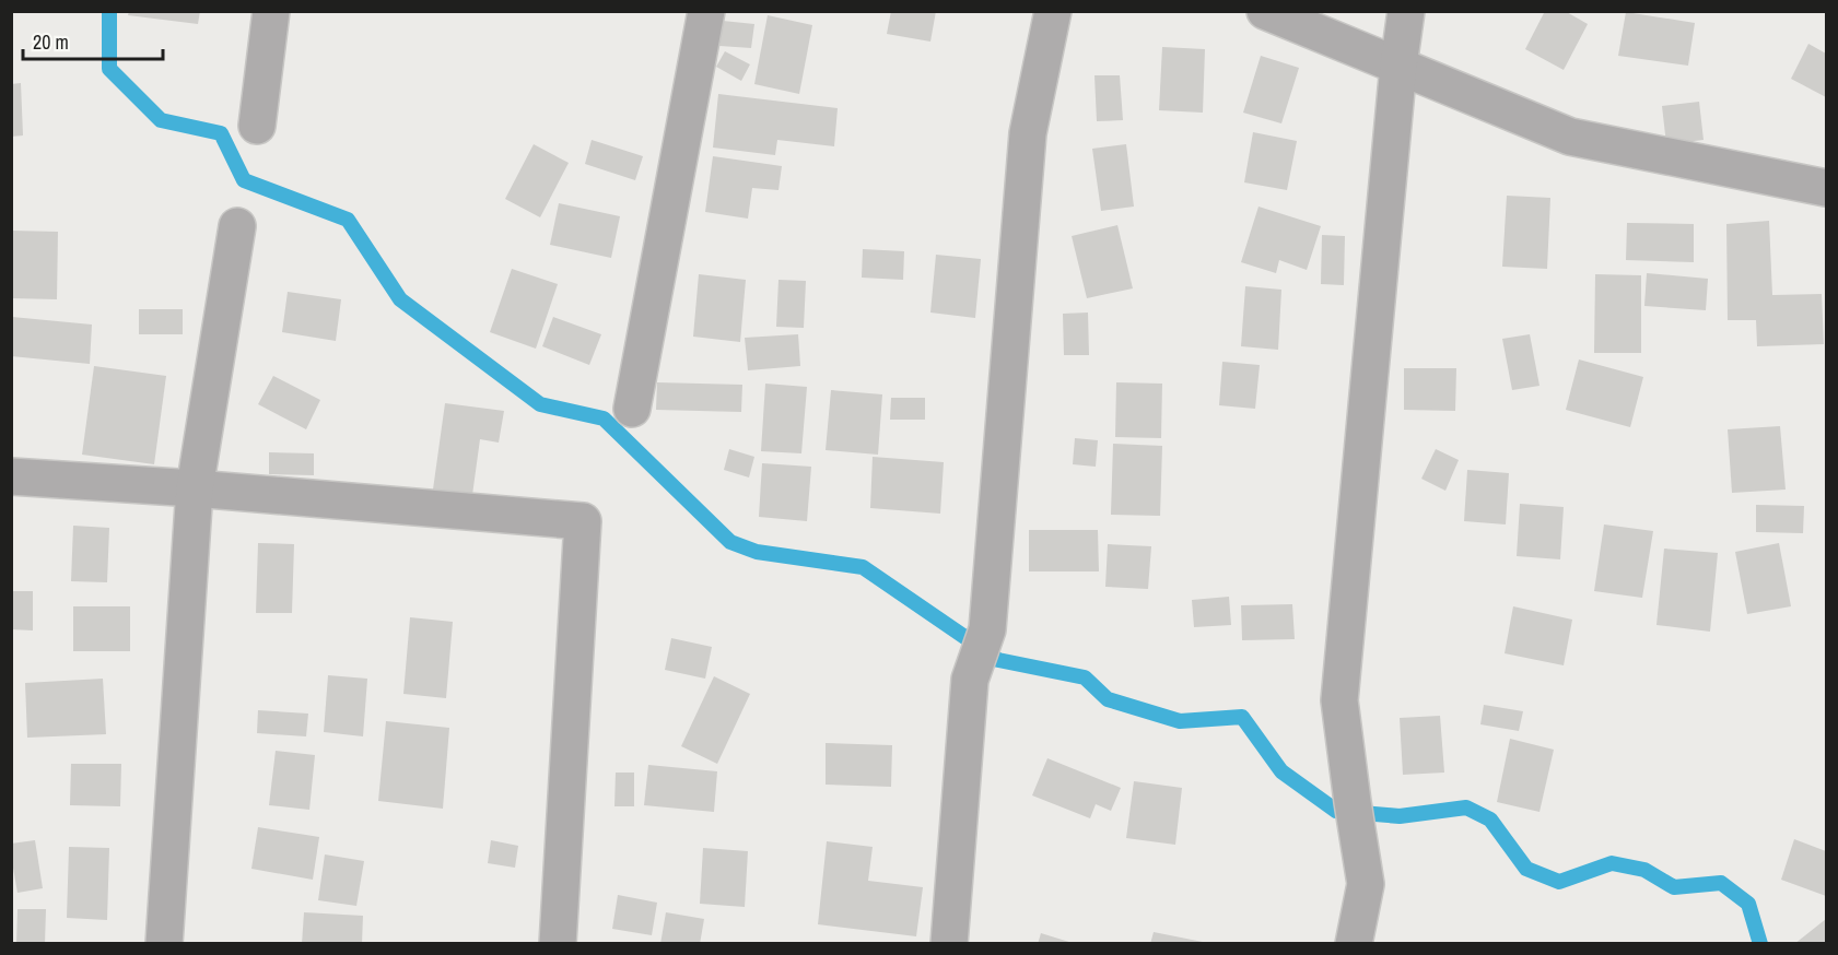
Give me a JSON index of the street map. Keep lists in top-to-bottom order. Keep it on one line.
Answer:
{"scale_bar":"20 m"}
